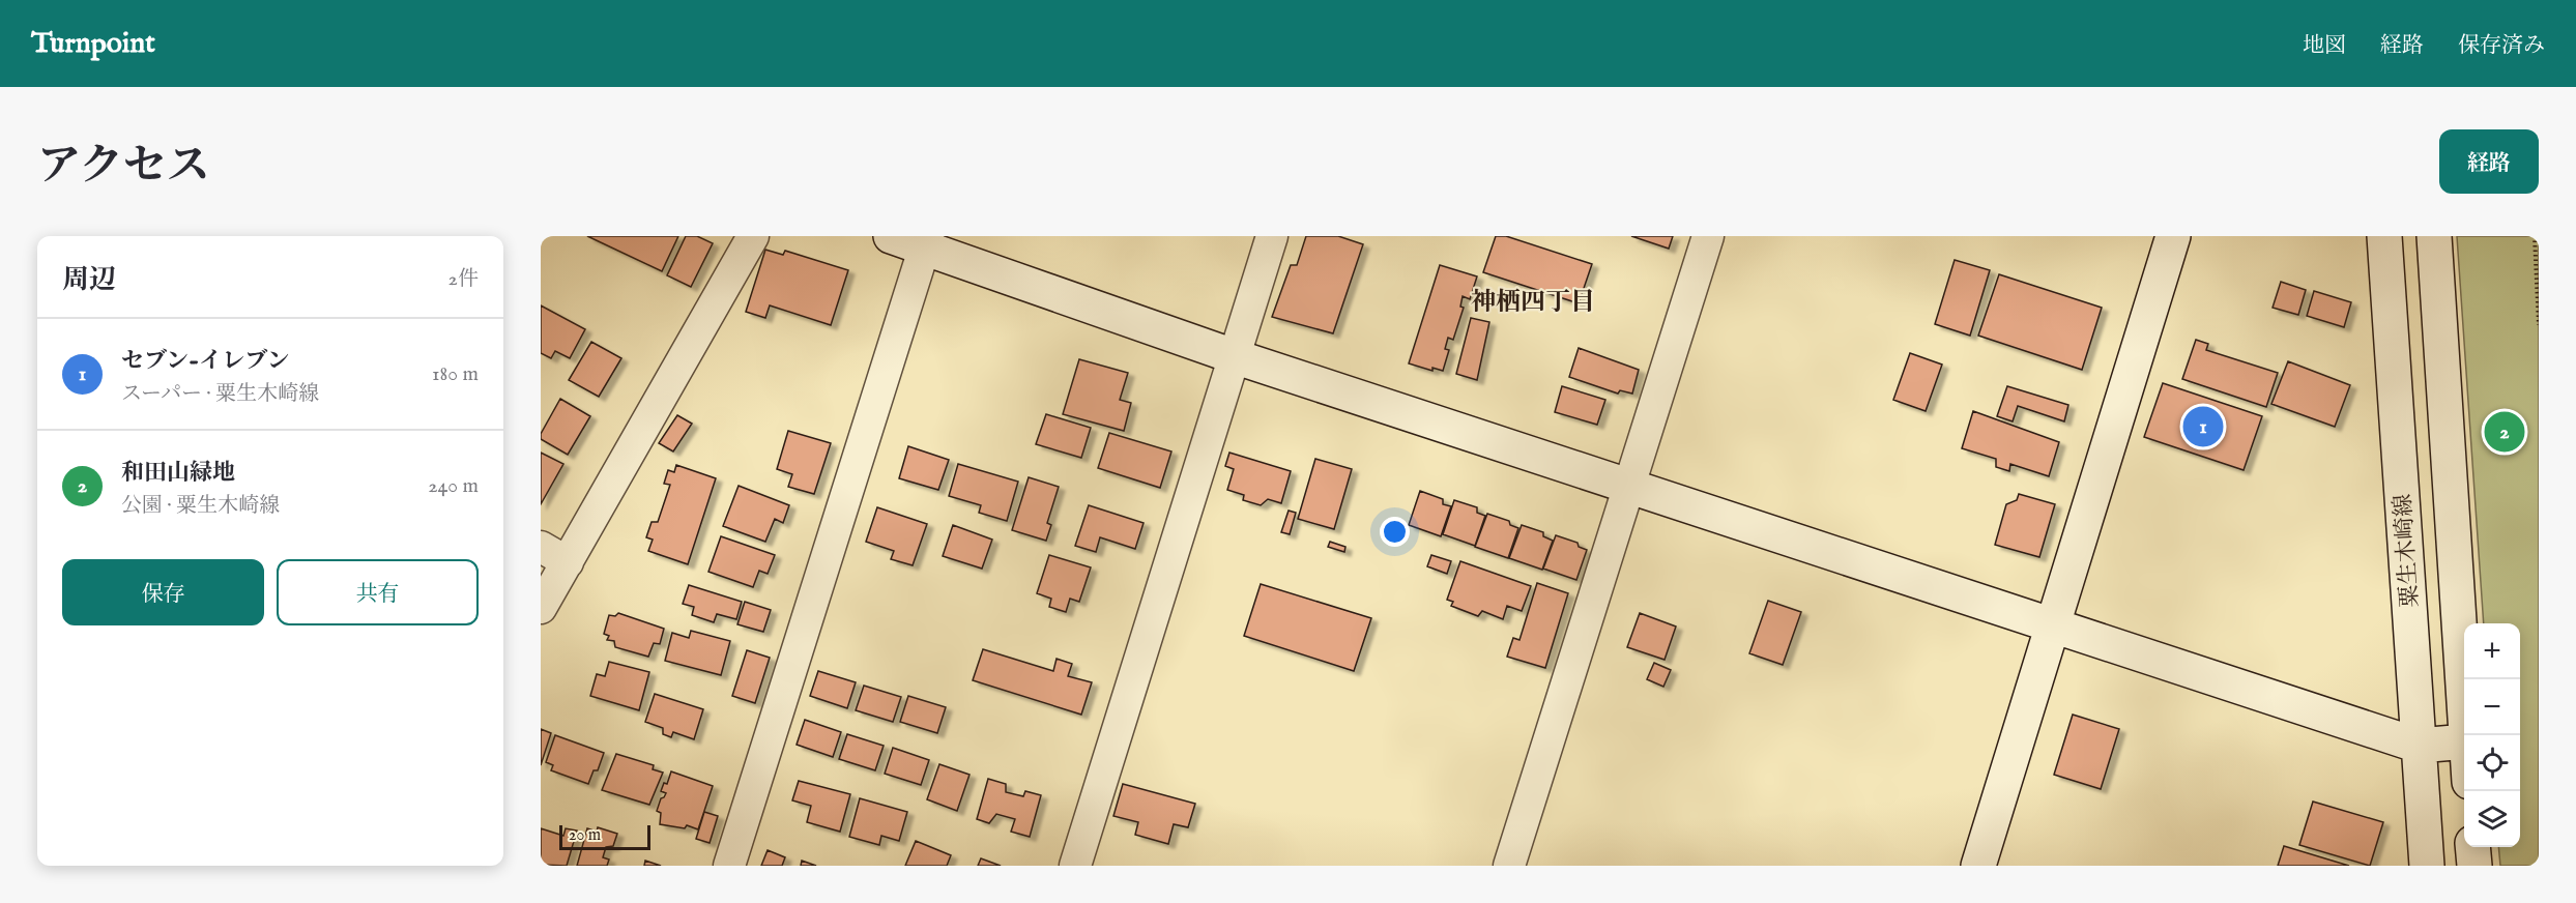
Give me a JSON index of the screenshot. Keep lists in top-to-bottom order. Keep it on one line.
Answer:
{"streets":{"street":["粟生木崎線"]},"districts":["神栖四丁目"],"scale_bar":"20 m","page":{"header":"Turnpoint","nav":["地図","経路","保存済み"],"title":"アクセス","buttons":["経路",["保存","共有"]],"heading":["周辺","2件"],"list":[{"mark":"1","name":"セブン-イレブン","note":"スーパー · 粟生木崎線","value":"180 m"},{"mark":"2","name":"和田山緑地","note":"公園 · 粟生木崎線","value":"240 m"}],"pins":["1","2"],"map_buttons":["+","−"],"scale":"20 m"}}
